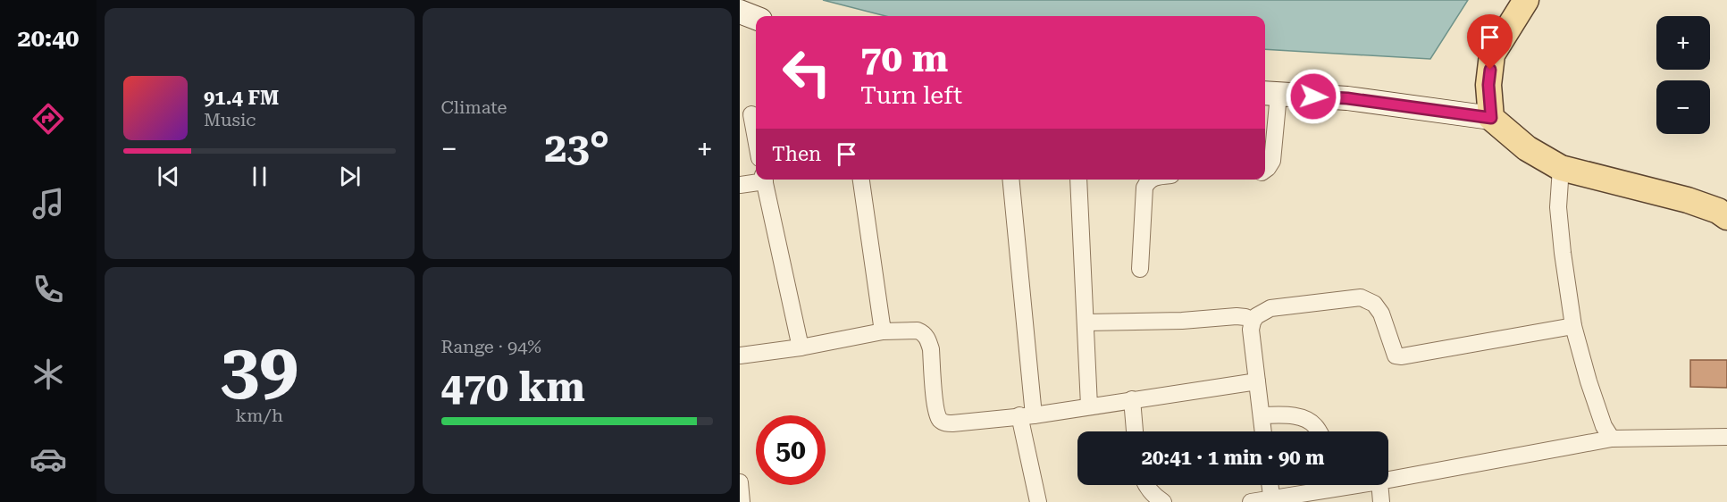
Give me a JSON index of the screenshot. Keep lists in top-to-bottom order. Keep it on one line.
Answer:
{"page":{"tabs":"20:40","tile":["Climate",["39","km/h"],["Range · 94%","470 km"]],"map_buttons":["+","−"],"turn":["70 m","Turn left"],"song":["91.4 FM","Music"],"heat":["−","23°","+"],"then":"Then","limit":"50","trip":"20:41 · 1 min · 90 m"}}
